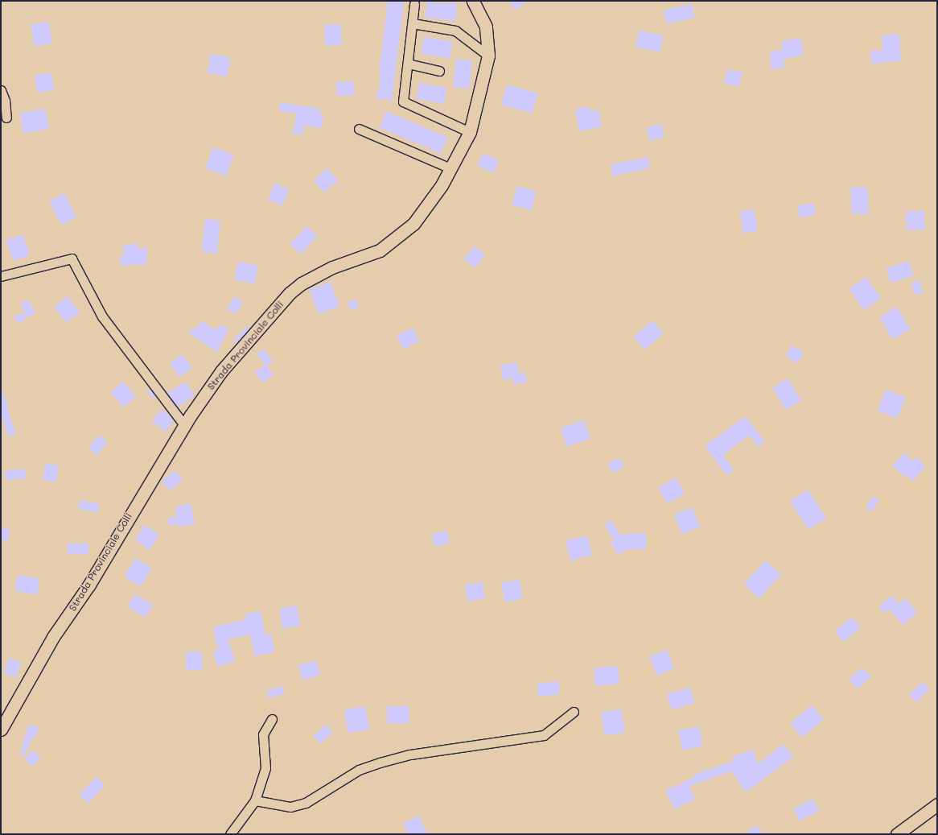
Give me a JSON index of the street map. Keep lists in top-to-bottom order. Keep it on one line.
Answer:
{"streets":{"street":["Strada Provinciale Colli"]}}
